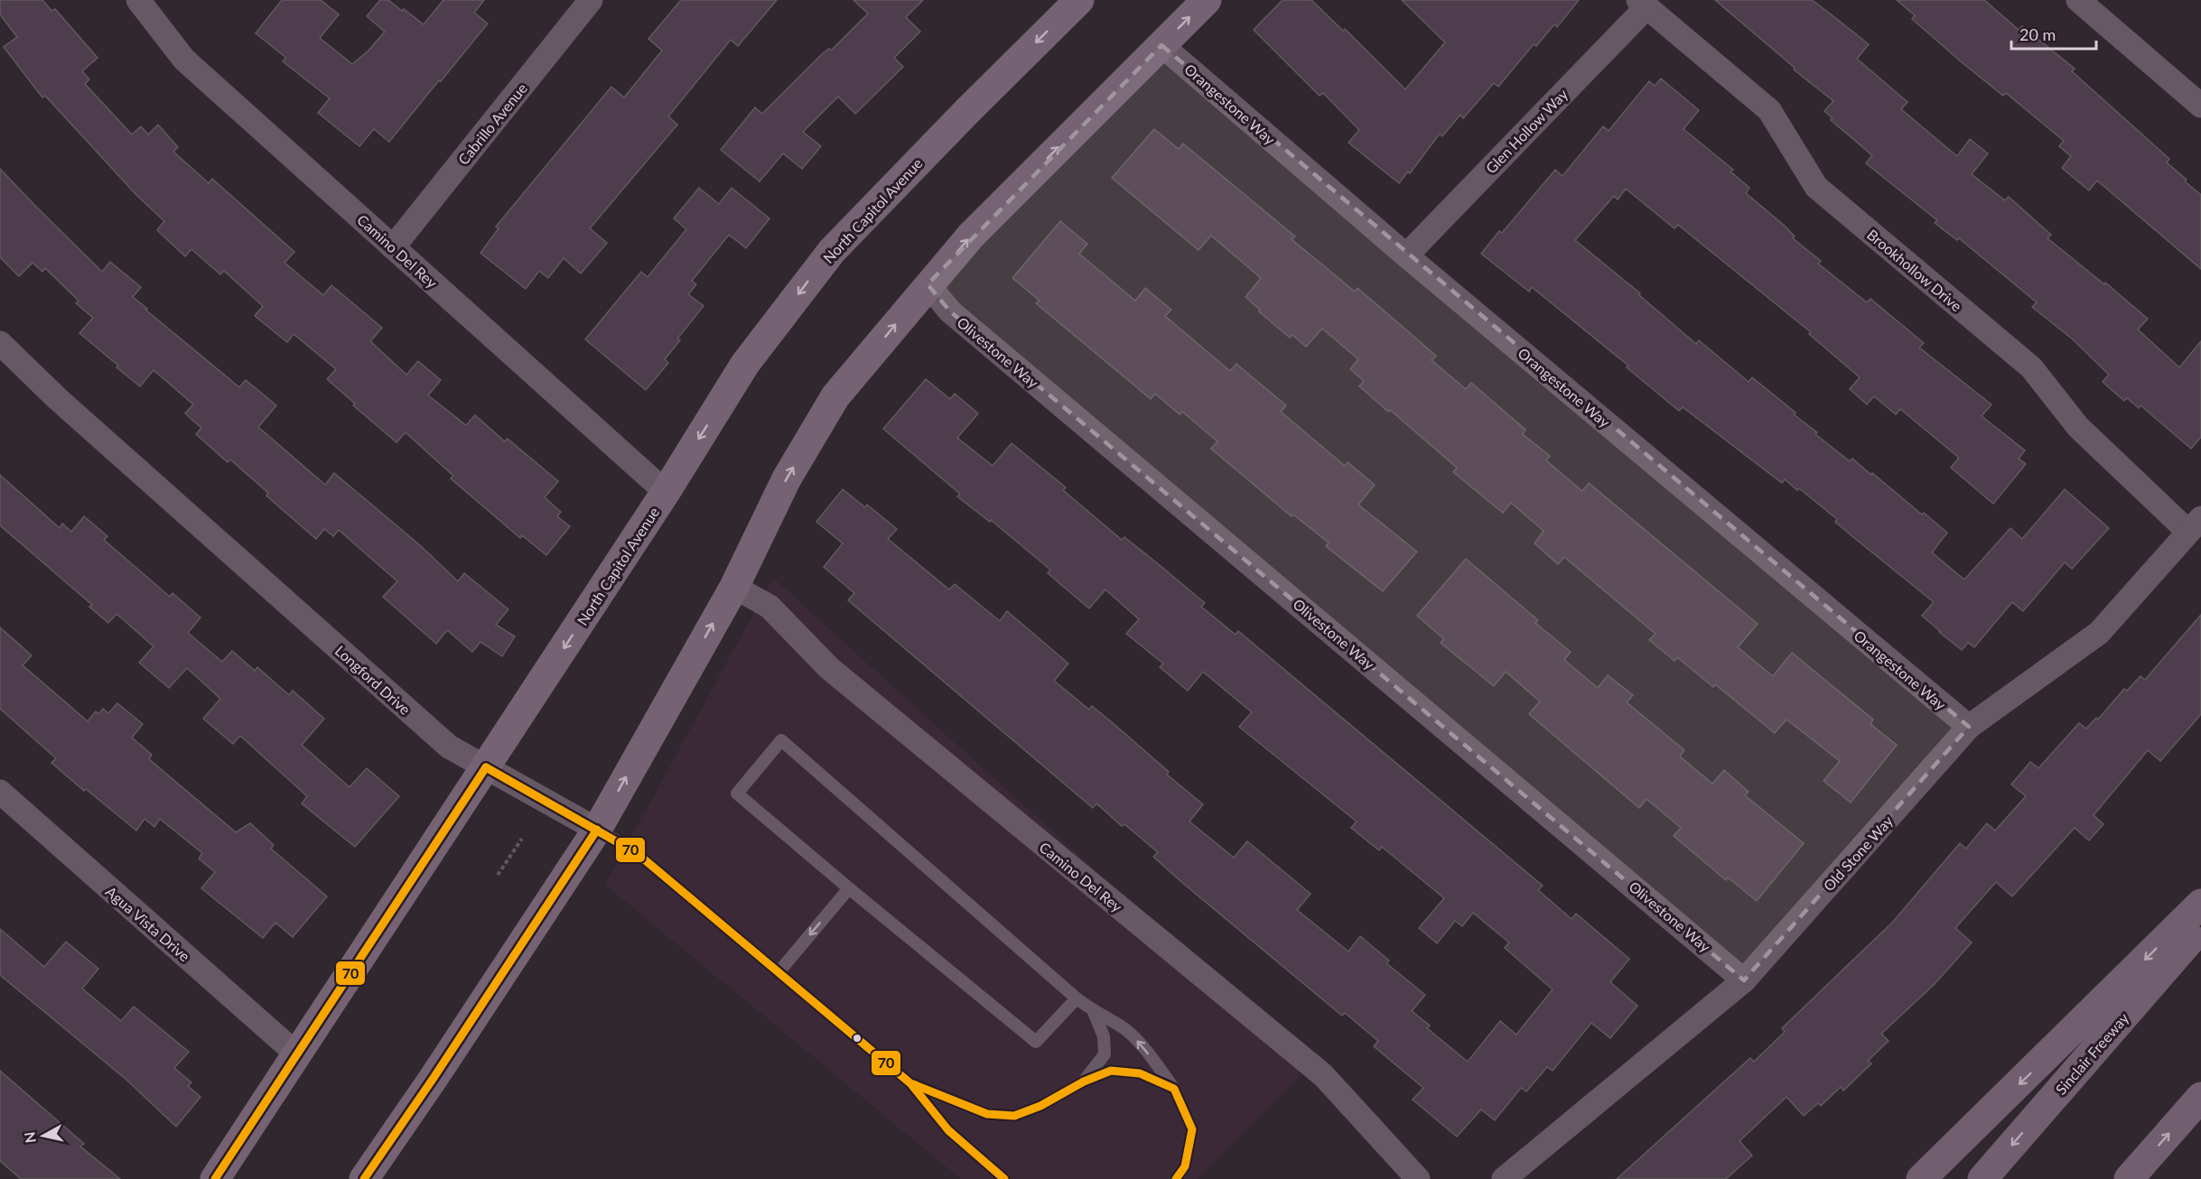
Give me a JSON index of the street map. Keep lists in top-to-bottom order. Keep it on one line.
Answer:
{"streets":{"highway":["Sinclair Freeway"],"main road":["North Capitol Avenue"],"street":["Orangestone Way","Cabrillo Avenue","Glen Hollow Way","Camino Del Rey","Brookhollow Drive","Olivestone Way","Longford Drive","Old Stone Way","Agua Vista Drive"]},"crossings":[["Orangestone Way","Glen Hollow Way"],["Orangestone Way","Old Stone Way"],["Cabrillo Avenue","Camino Del Rey"],["Glen Hollow Way","Brookhollow Drive"],["North Capitol Avenue","Camino Del Rey"],["North Capitol Avenue","Longford Drive"],["North Capitol Avenue","Agua Vista Drive"],["Brookhollow Drive","Old Stone Way"],["Olivestone Way","Old Stone Way"]],"lines":["transit line 70"],"scale_bar":"20 m","north":"left"}
